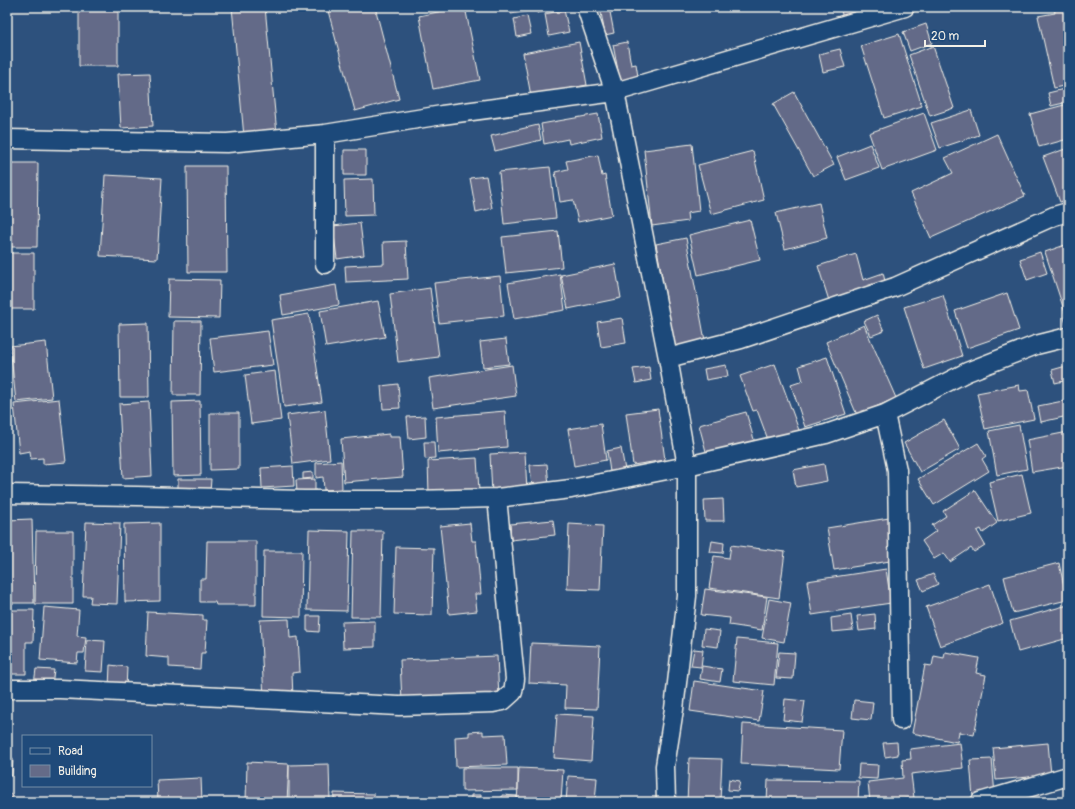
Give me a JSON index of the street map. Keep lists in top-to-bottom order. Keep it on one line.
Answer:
{"legend":["Road","Building"],"scale_bar":"20 m"}
